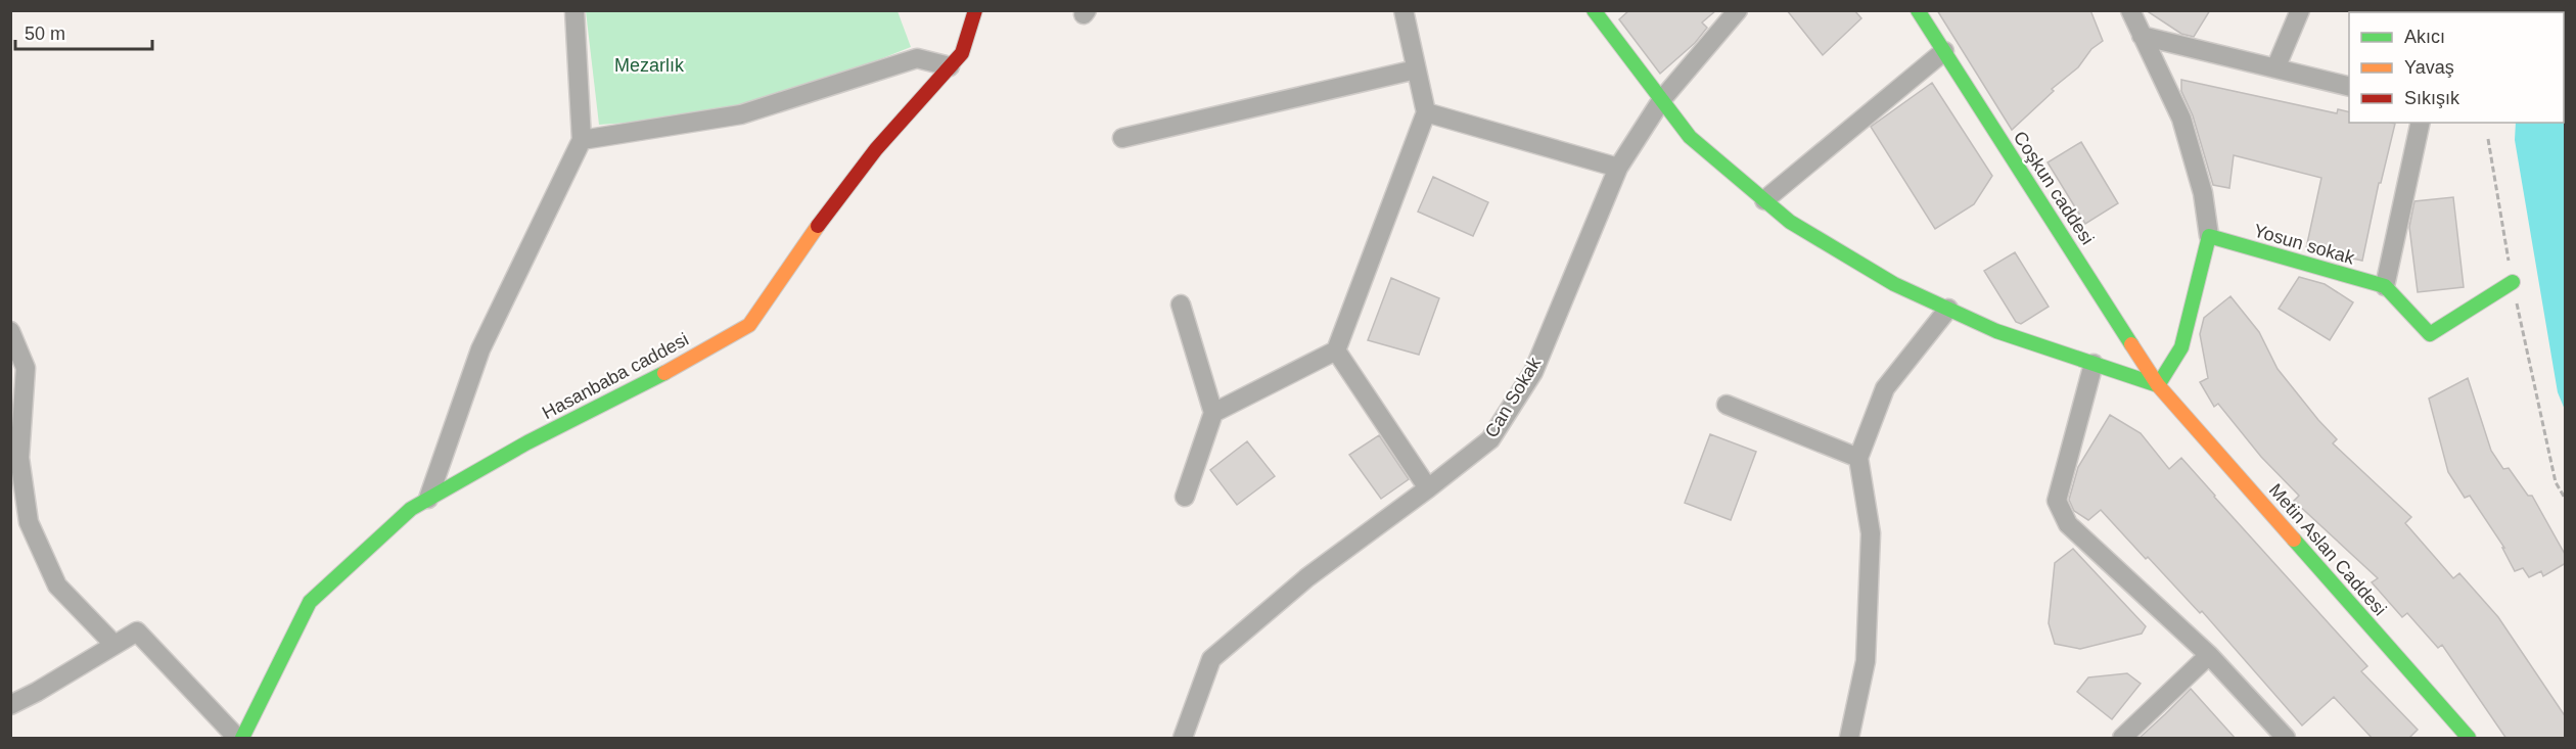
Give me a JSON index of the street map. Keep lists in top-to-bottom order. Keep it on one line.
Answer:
{"streets":{"street":["Coşkun caddesi","Yosun sokak","Hasanbaba caddesi","Can Sokak","Metin Aslan Caddesi"]},"crossings":[["Coşkun caddesi","Metin Aslan Caddesi"]],"parks":["Mezarlık"],"legend":["Akıcı","Yavaş","Sıkışık"],"scale_bar":"50 m"}
